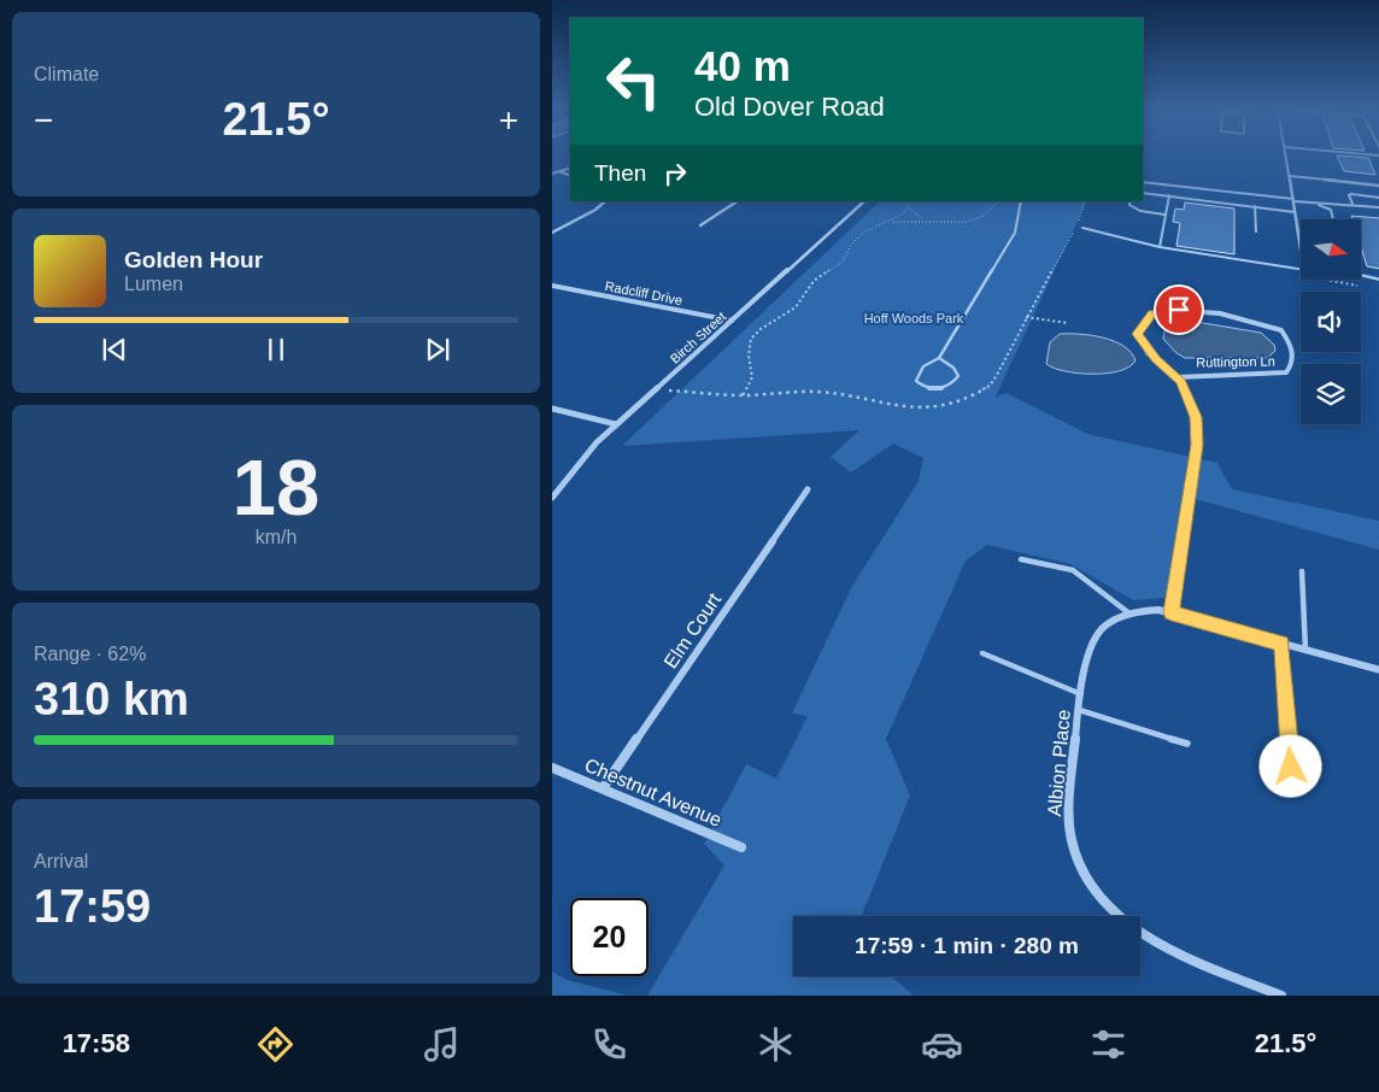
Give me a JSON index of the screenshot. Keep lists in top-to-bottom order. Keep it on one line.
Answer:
{"streets":{"street":["Radcliff Drive","Birch Street","Ruttington Ln","Elm Court","Albion Place","Chestnut Avenue"]},"crossings":[["Radcliff Drive","Birch Street"],["Ruttington Ln","Albion Place"],["Elm Court","Chestnut Avenue"]],"parks":["Hoff Woods Park"],"north":"right","page":{"tile":["Climate",["18","km/h"],["Range · 62%","310 km"],["Arrival","17:59"]],"turn":["40 m","Old Dover Road"],"heat":["−","21.5°","+"],"then":"Then","song":["Golden Hour","Lumen"],"limit":"20","trip":"17:59 · 1 min · 280 m","tabs":["17:58","21.5°"]}}
